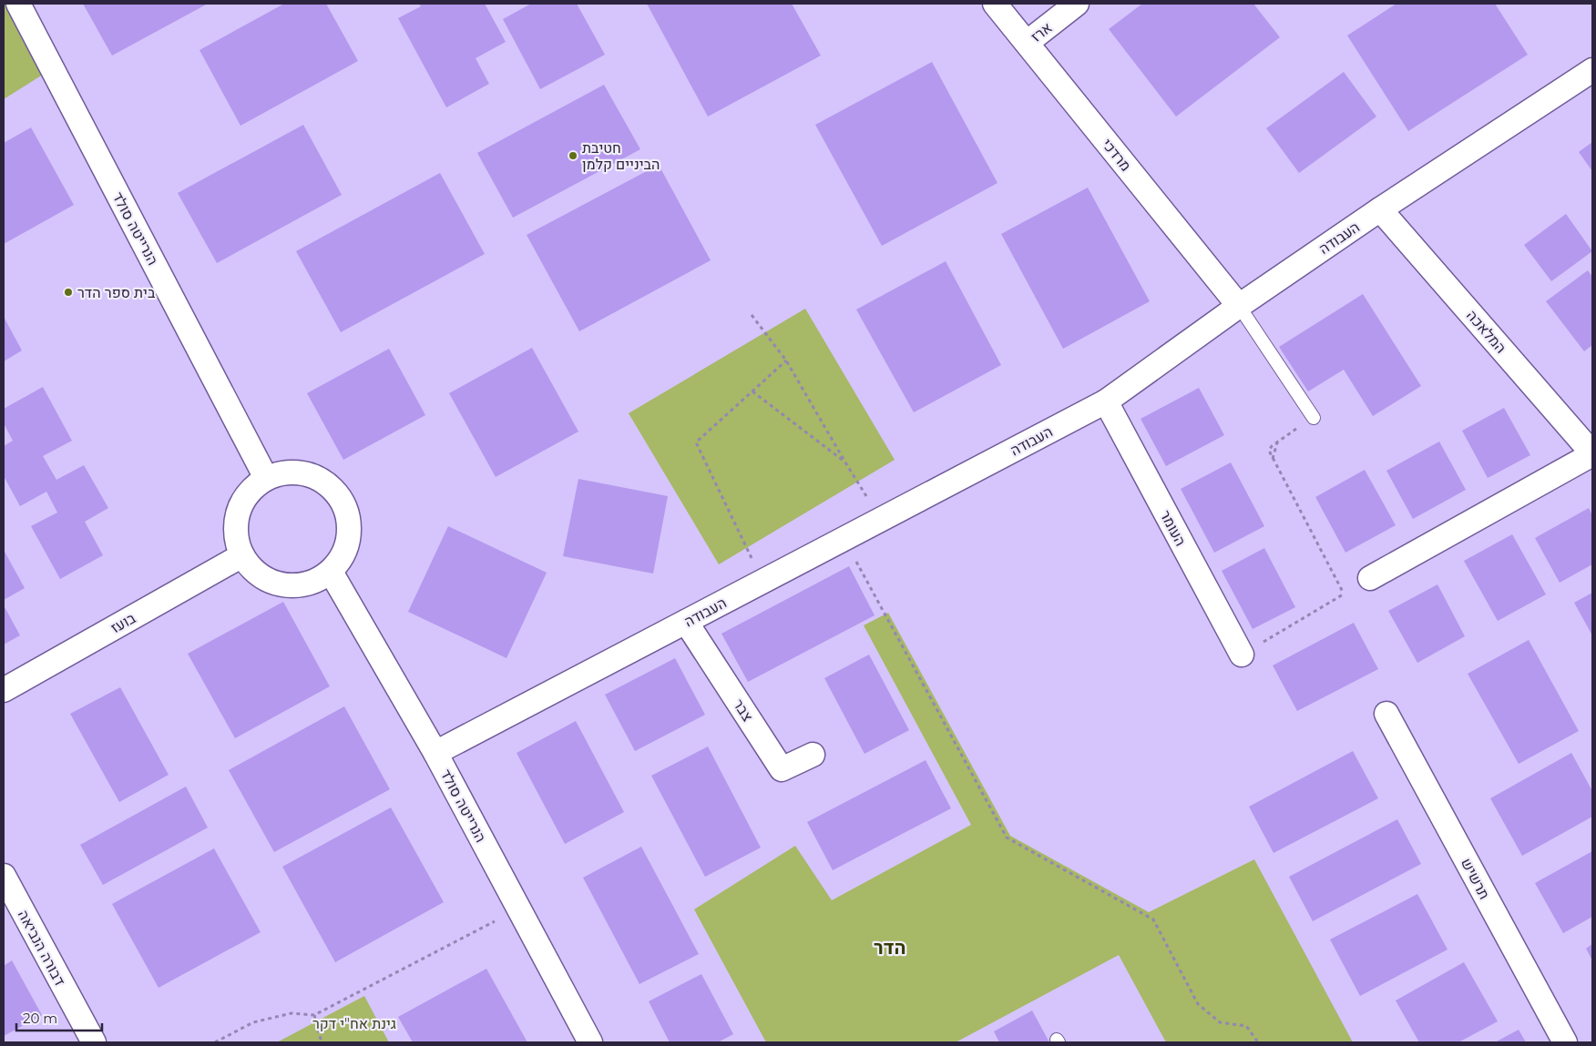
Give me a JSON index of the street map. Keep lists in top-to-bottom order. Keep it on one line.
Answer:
{"streets":{"street":["ארז","מרדכי","הנרייטה סולד","העבודה","המלאכה","העומר","בועז","צבר","תרשיש","דבורה הנביאה"]},"crossings":[["ארז","מרדכי"],["מרדכי","העבודה"],["הנרייטה סולד","העבודה"],["הנרייטה סולד","בועז"],["העבודה","המלאכה"],["העבודה","העומר"],["העבודה","צבר"]],"districts":["הדר"],"parks":["גינת אח\"י דקר"],"places":["חטיבת הביניים קלמן","בית ספר הדר"],"scale_bar":"20 m"}
